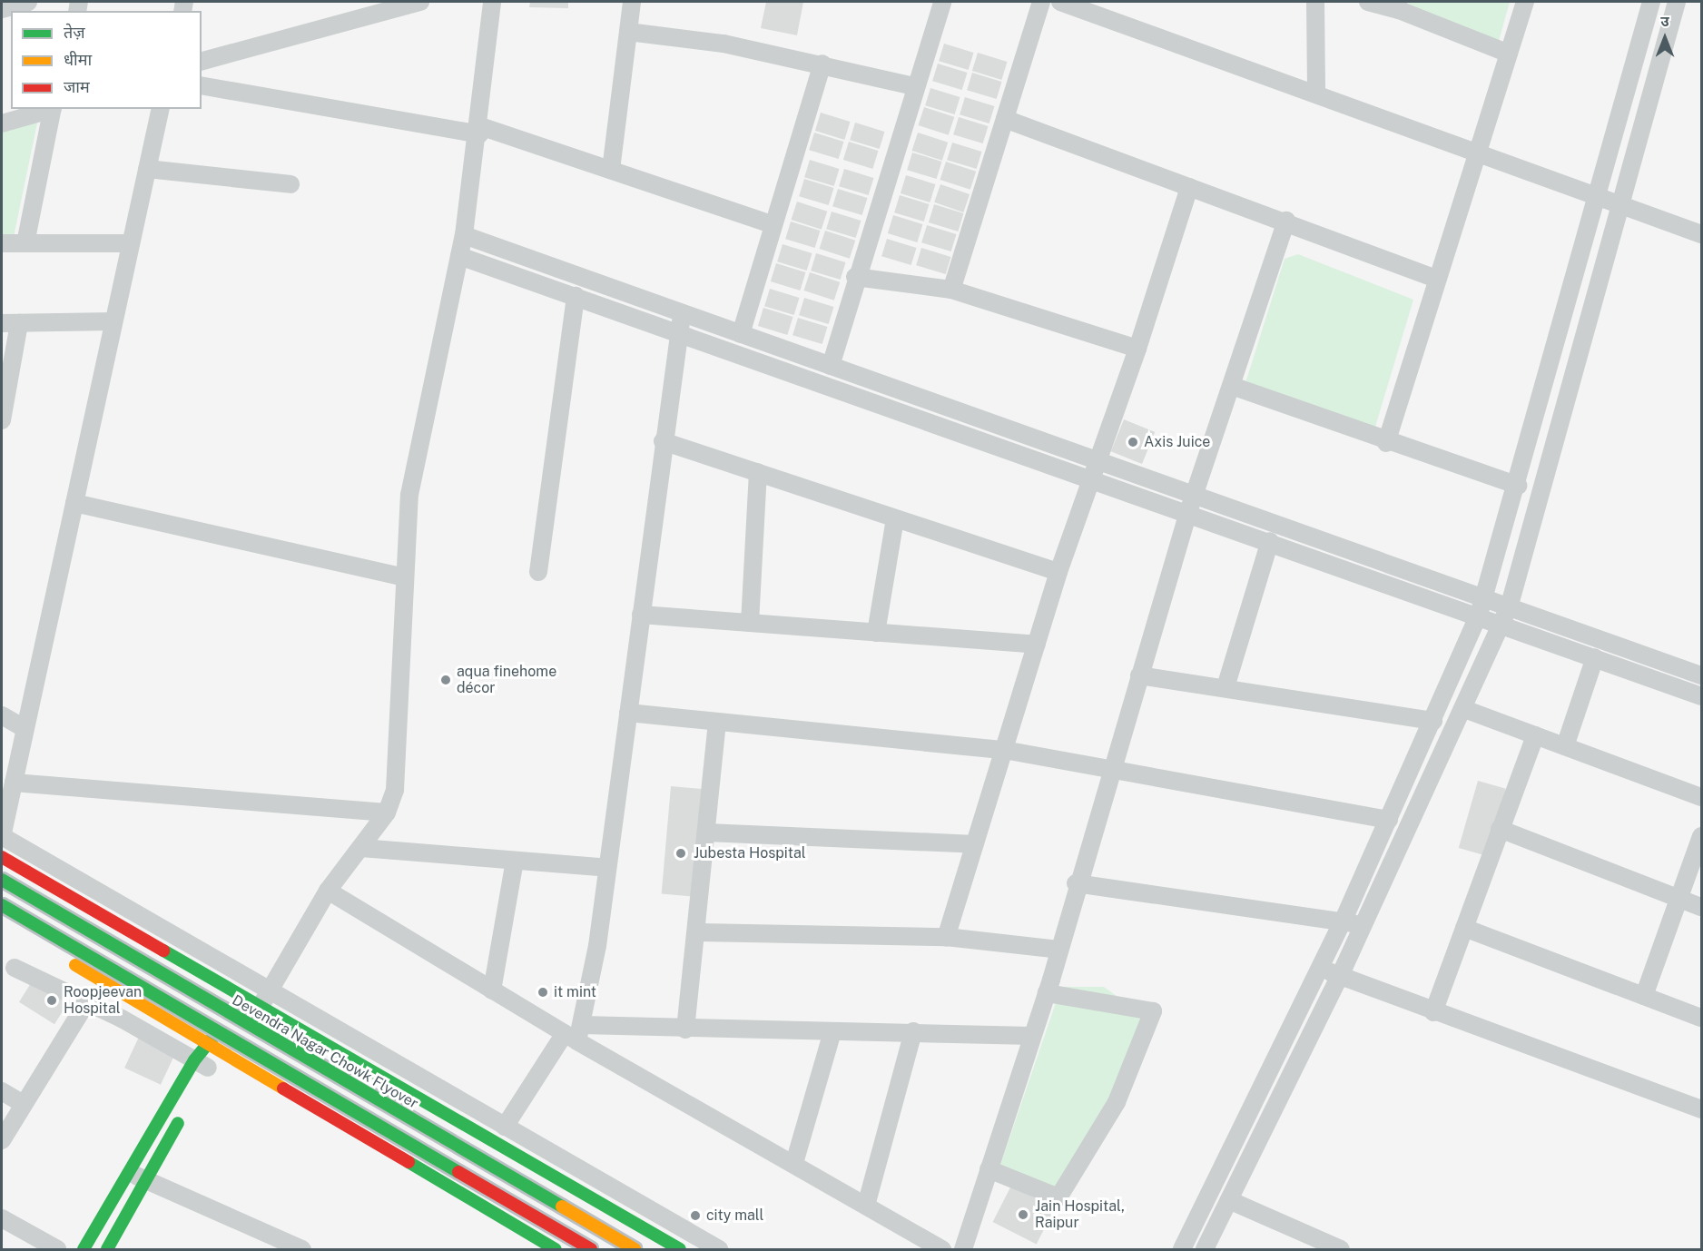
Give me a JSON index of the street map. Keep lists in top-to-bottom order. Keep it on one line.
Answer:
{"streets":{"main road":["Devendra Nagar Chowk Flyover"]},"places":["Axis Juice","aqua finehome décor","Jubesta Hospital","it mint","Roopjeevan Hospital","Jain Hospital, Raipur","city mall"],"legend":["तेज़","धीमा","जाम"],"north":"top"}
